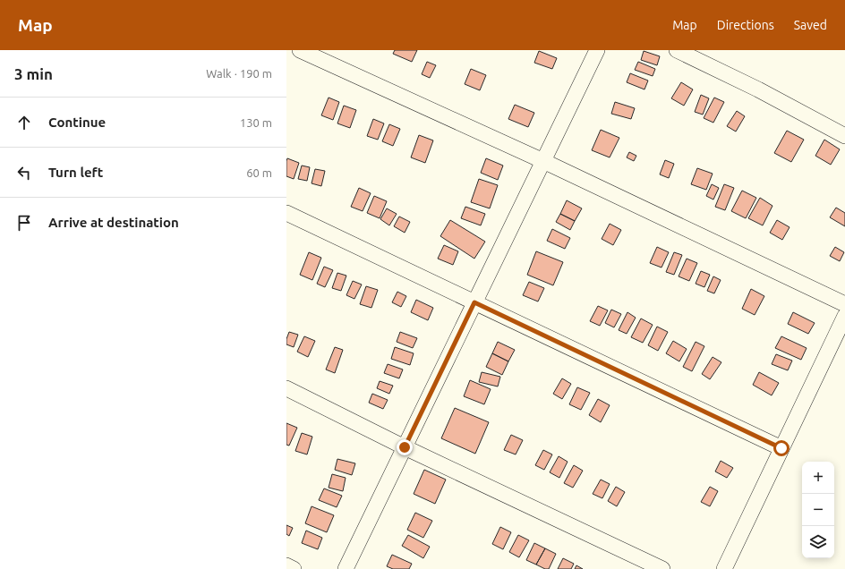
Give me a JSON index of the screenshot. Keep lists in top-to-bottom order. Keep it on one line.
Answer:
{"page":{"header":"Map","nav":["Map","Directions","Saved"],"heading":["3 min","Walk · 190 m"],"list":[["Continue","130 m"],["Turn left","60 m"],"Arrive at destination"],"map_buttons":["+","−"]}}
